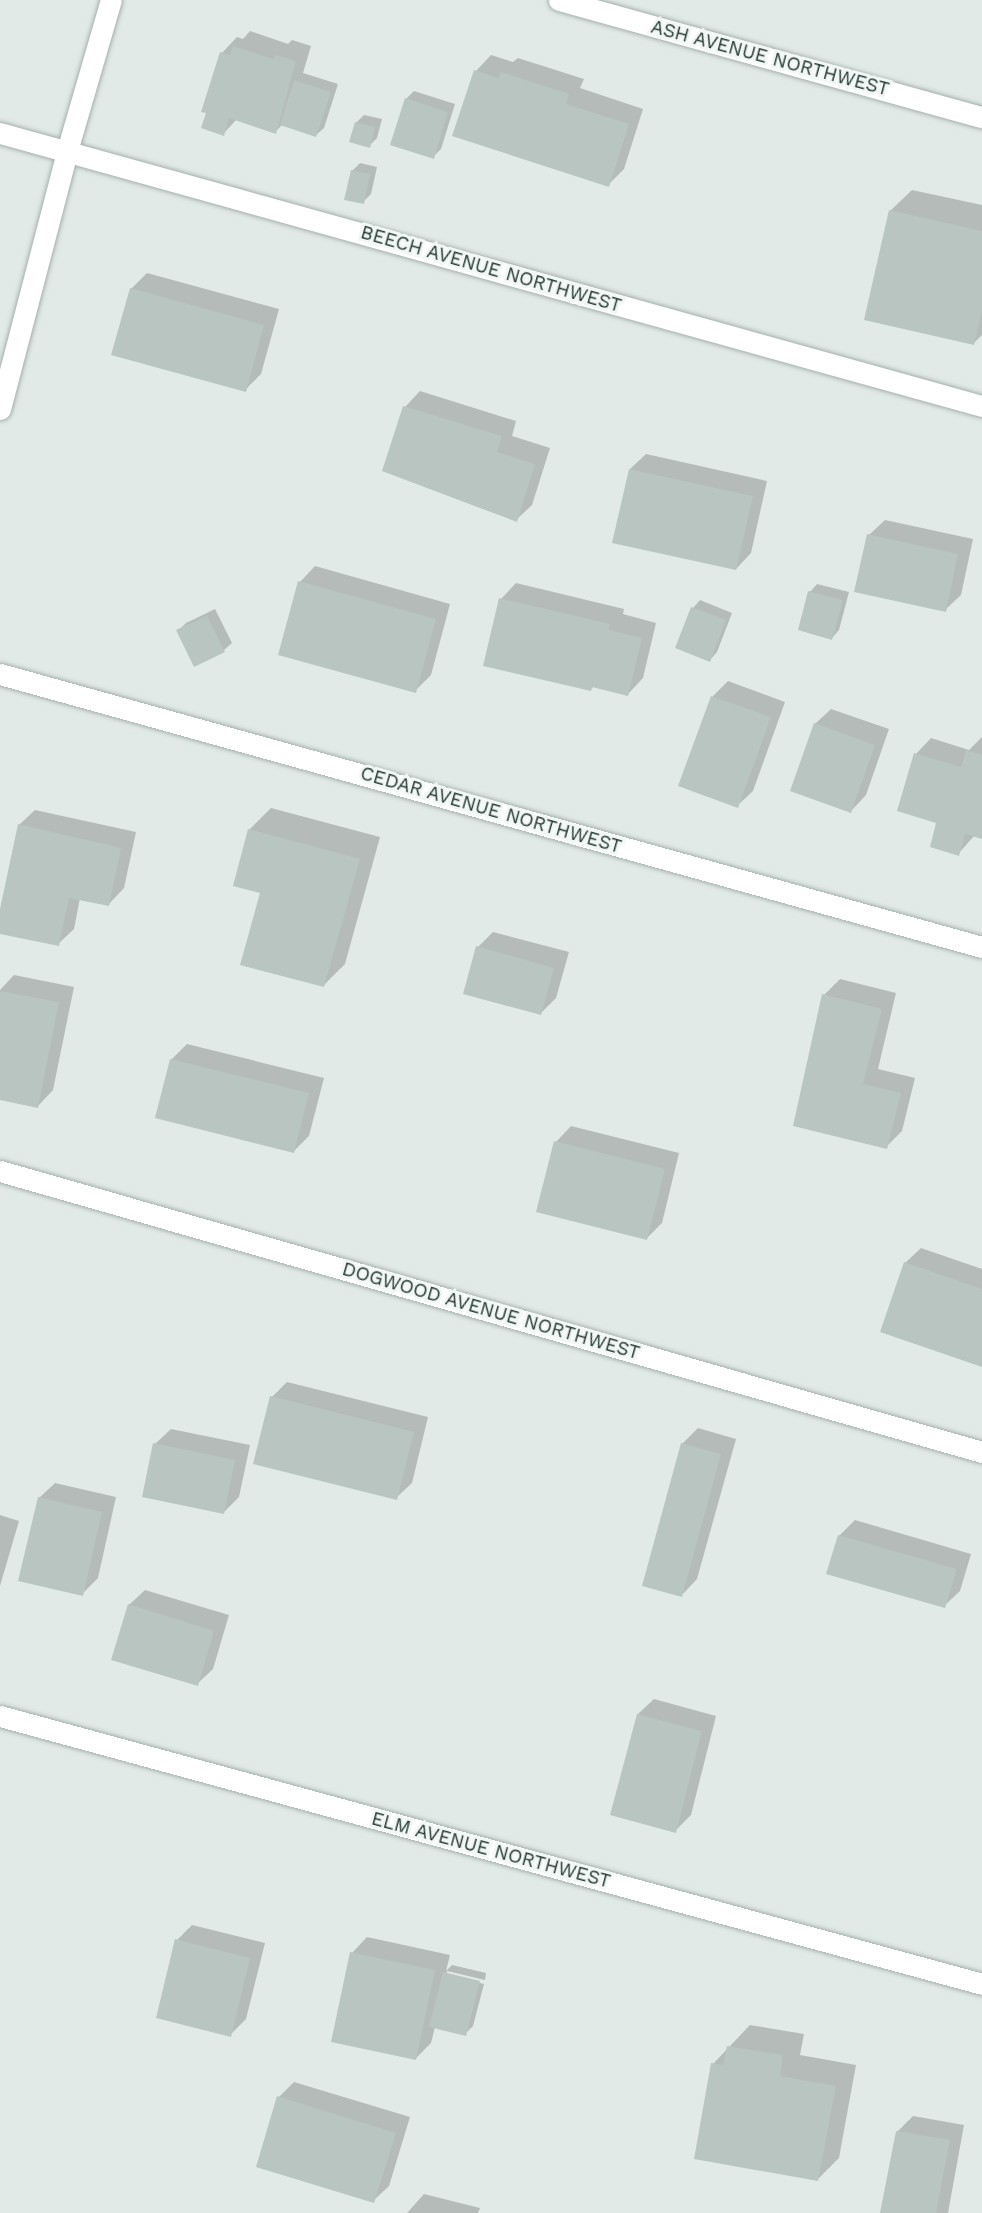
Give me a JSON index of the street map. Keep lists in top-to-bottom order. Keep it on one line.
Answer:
{"streets":{"street":["ASH AVENUE NORTHWEST","BEECH AVENUE NORTHWEST","CEDAR AVENUE NORTHWEST","DOGWOOD AVENUE NORTHWEST","ELM AVENUE NORTHWEST"]}}
